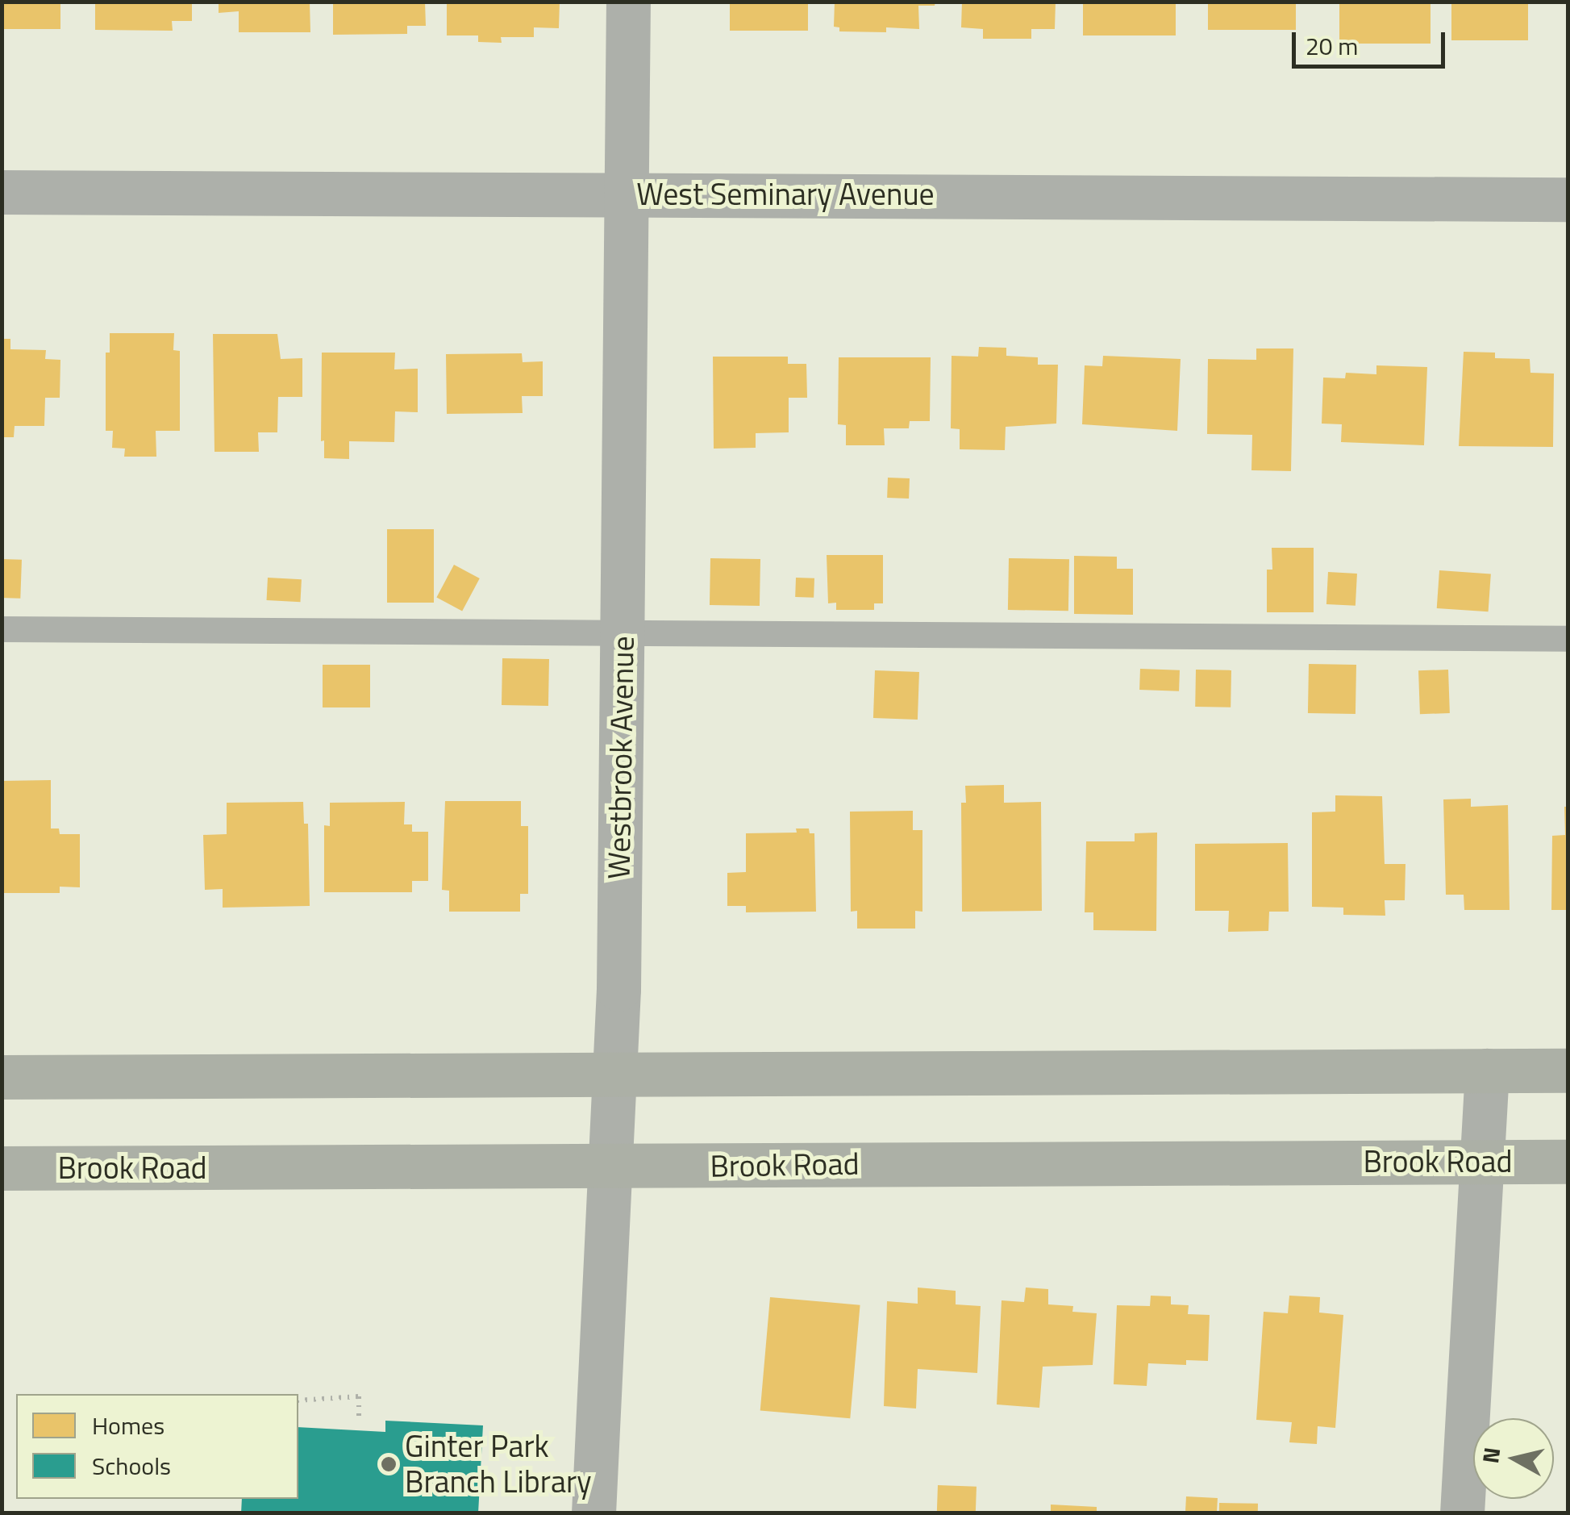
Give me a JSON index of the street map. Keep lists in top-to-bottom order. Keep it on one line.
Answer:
{"streets":{"main road":["Brook Road"],"street":["West Seminary Avenue","Westbrook Avenue"]},"crossings":[["West Seminary Avenue","Westbrook Avenue"],["Westbrook Avenue","Brook Road"]],"places":["Ginter Park Branch Library"],"legend":["Homes","Schools"],"scale_bar":"20 m","north":"left"}
